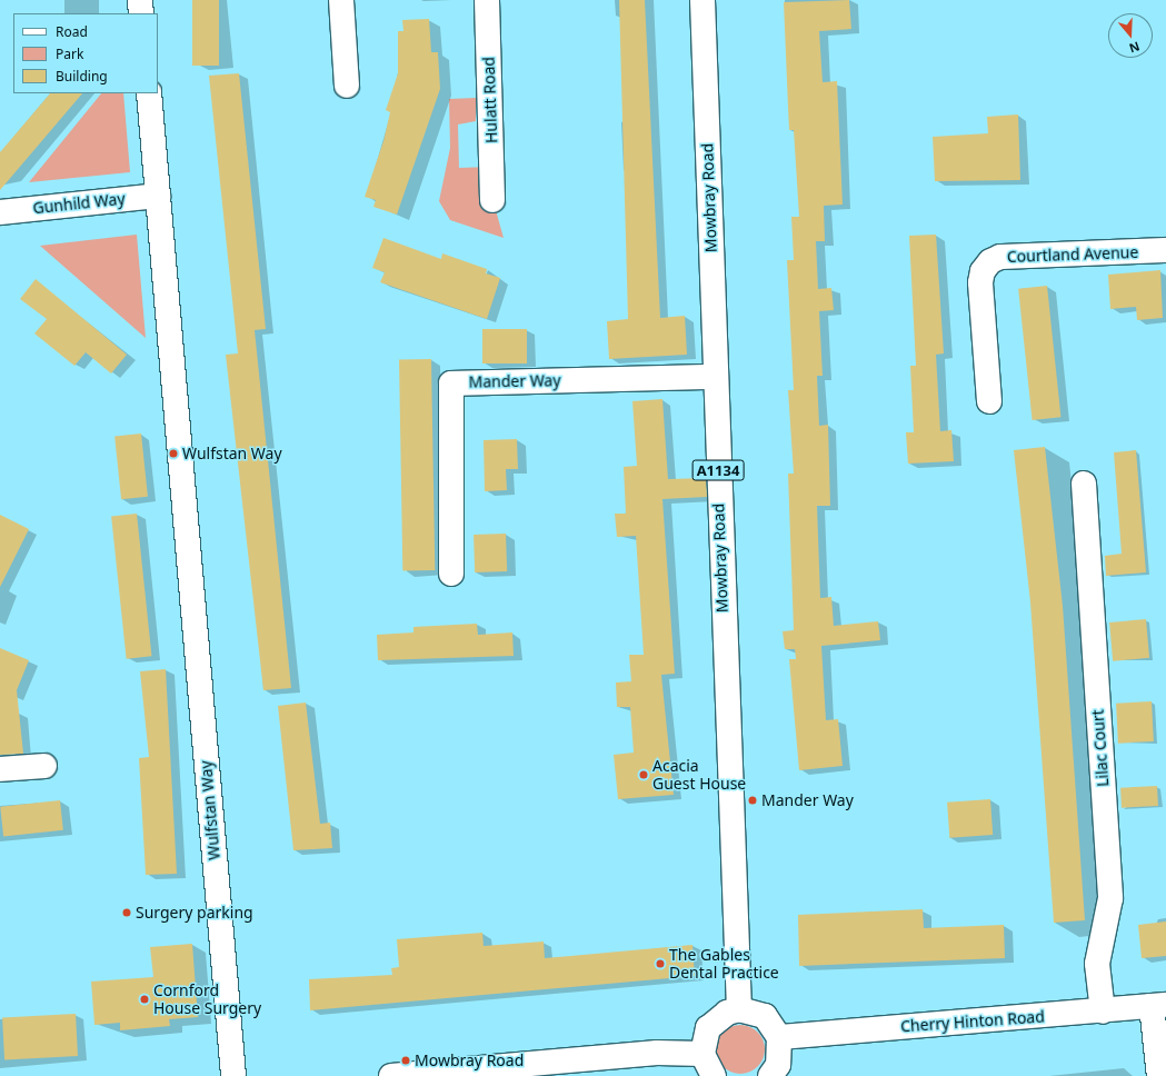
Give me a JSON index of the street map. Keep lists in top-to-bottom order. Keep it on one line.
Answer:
{"streets":{"street":["Hulatt Road","Mowbray Road","Gunhild Way","Courtland Avenue","Mander Way","A1134","Lilac Court","Wulfstan Way","Cherry Hinton Road"]},"crossings":[["Mowbray Road","Mander Way"],["Gunhild Way","Wulfstan Way"],["Lilac Court","Cherry Hinton Road"]],"places":["Wulfstan Way","Acacia Guest House","Mander Way","Surgery parking","The Gables Dental Practice","Cornford House Surgery","Mowbray Road"],"legend":["Road","Park","Building"],"north":"bottom"}
